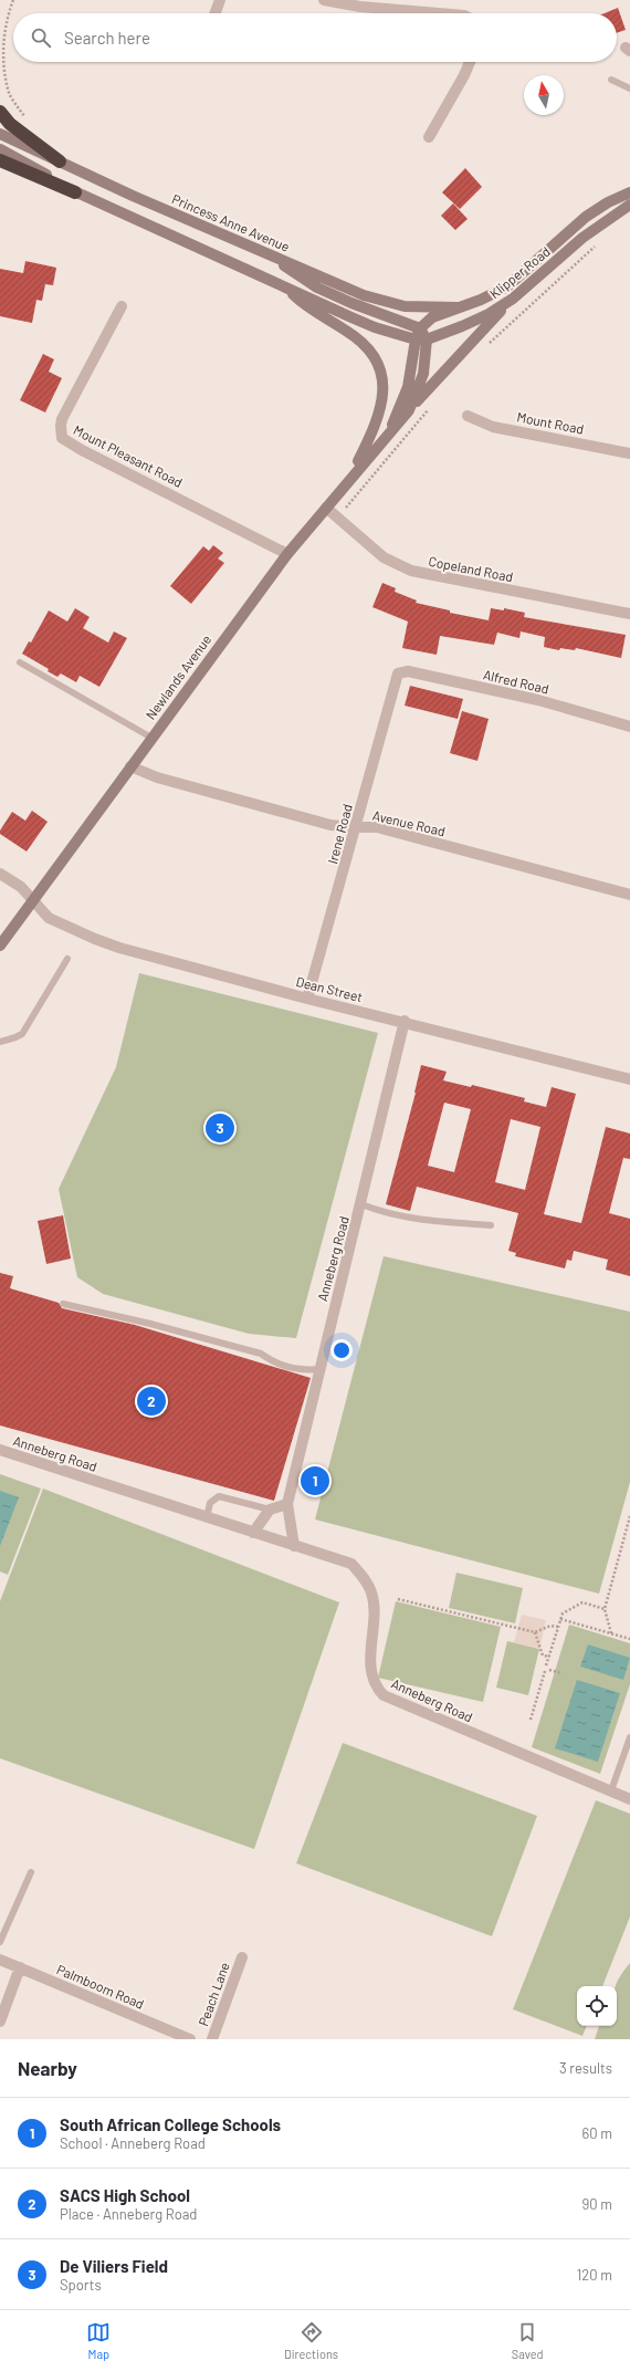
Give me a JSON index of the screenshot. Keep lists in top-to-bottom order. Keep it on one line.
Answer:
{"streets":{"main road":["Princess Anne Avenue","Klipper Road","Newlands Avenue"],"street":["Mount Road","Mount Pleasant Road","Copeland Road","Alfred Road","Avenue Road","Irene Road","Dean Street","Anneberg Road","Palmboom Road","Peach Lane"]},"crossings":[["Princess Anne Avenue","Klipper Road"],["Klipper Road","Newlands Avenue"],["Mount Pleasant Road","Newlands Avenue"],["Copeland Road","Newlands Avenue"],["Newlands Avenue","Avenue Road"],["Newlands Avenue","Dean Street"],["Alfred Road","Irene Road"],["Avenue Road","Irene Road"],["Irene Road","Dean Street"],["Dean Street","Anneberg Road"]],"north":"top","page":{"search":"Search here","pins":["3","2","1"],"heading":["Nearby","3 results"],"list":[{"mark":"1","name":"South African College Schools","note":"School · Anneberg Road","value":"60 m"},{"mark":"2","name":"SACS High School","note":"Place · Anneberg Road","value":"90 m"},{"mark":"3","name":"De Viliers Field","note":"Sports","value":"120 m"}],"nav":["Map","Directions","Saved"]}}
